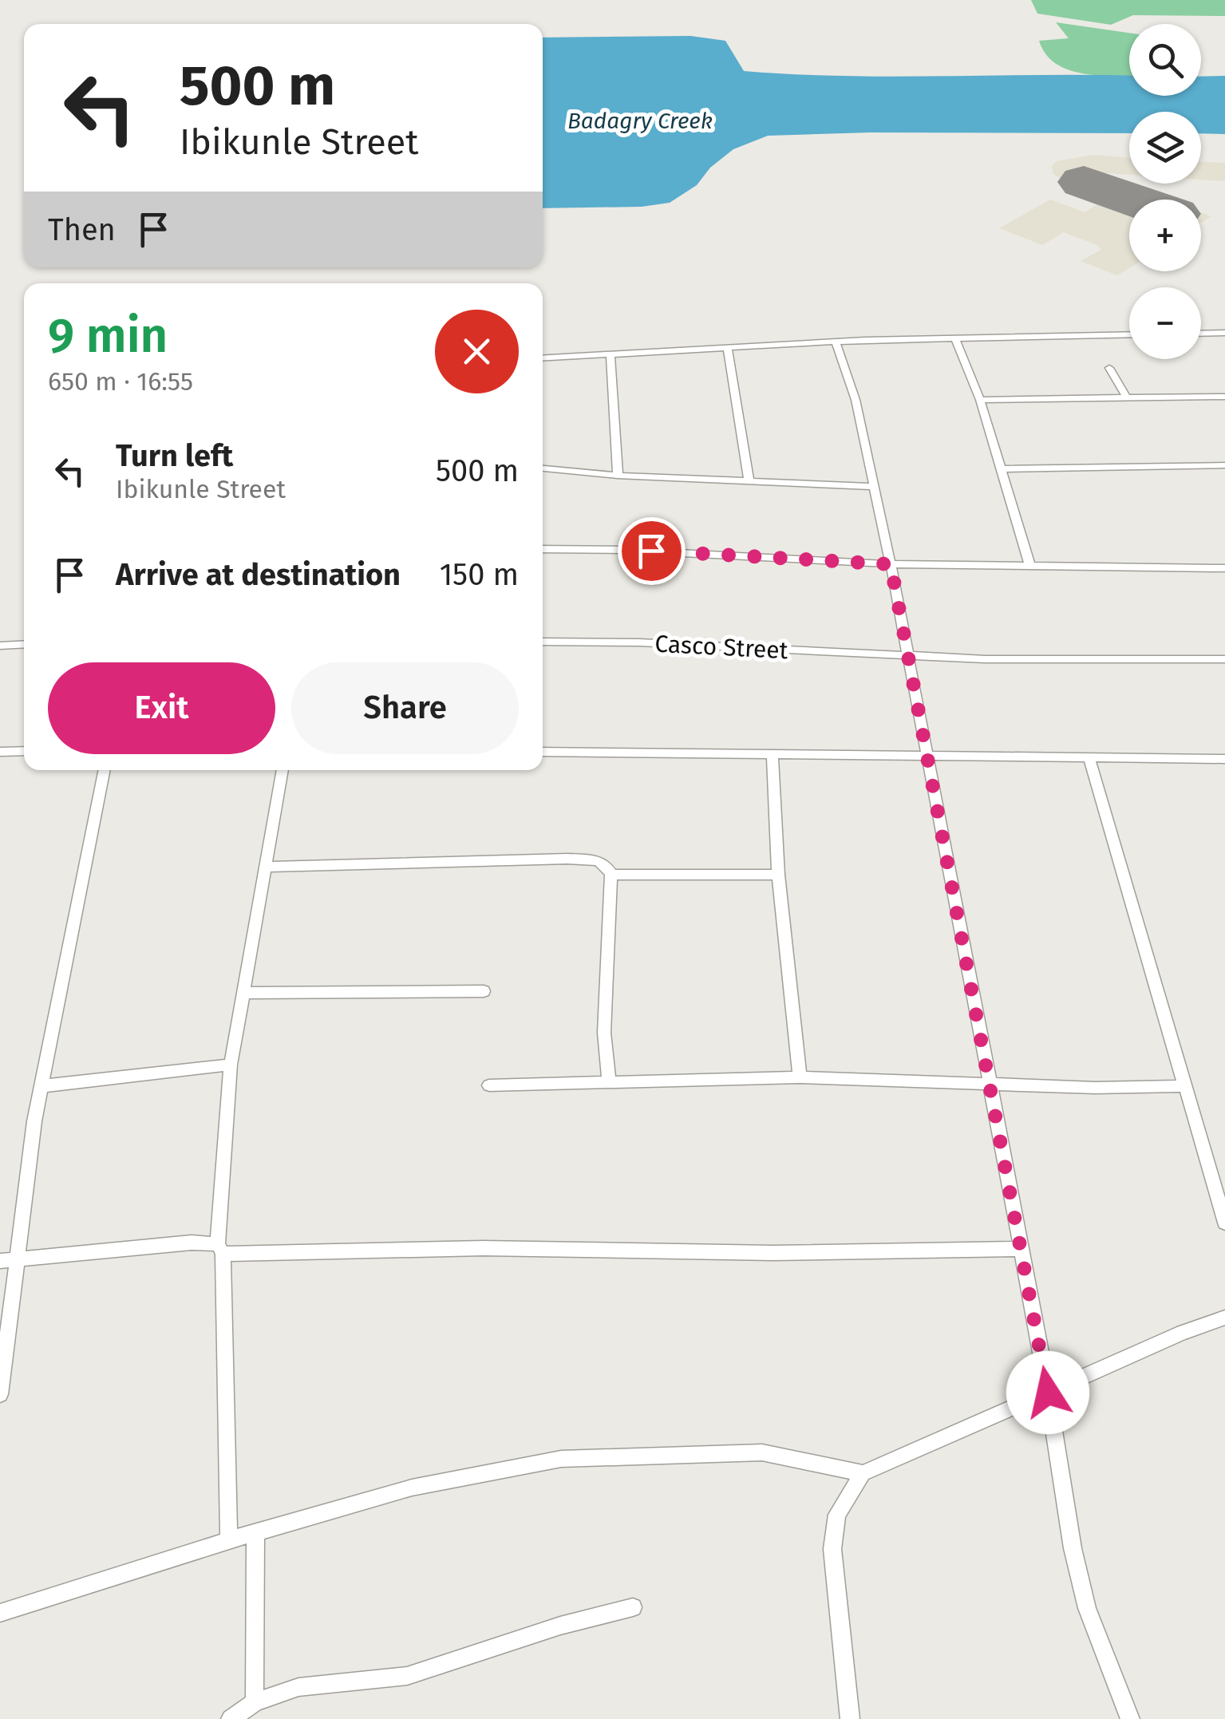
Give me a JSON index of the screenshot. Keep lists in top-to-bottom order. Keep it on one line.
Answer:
{"streets":{"street":["Casco Street"]},"water":["Badagry Creek"],"page":{"map_buttons":["+","−"],"turn":["500 m","Ibikunle Street"],"then":"Then","heading":["9 min","650 m · 16:55"],"list":[{"name":"Turn left","note":"Ibikunle Street","value":"500 m"},{"name":"Arrive at destination","value":"150 m"}],"buttons":["Exit","Share"]}}
